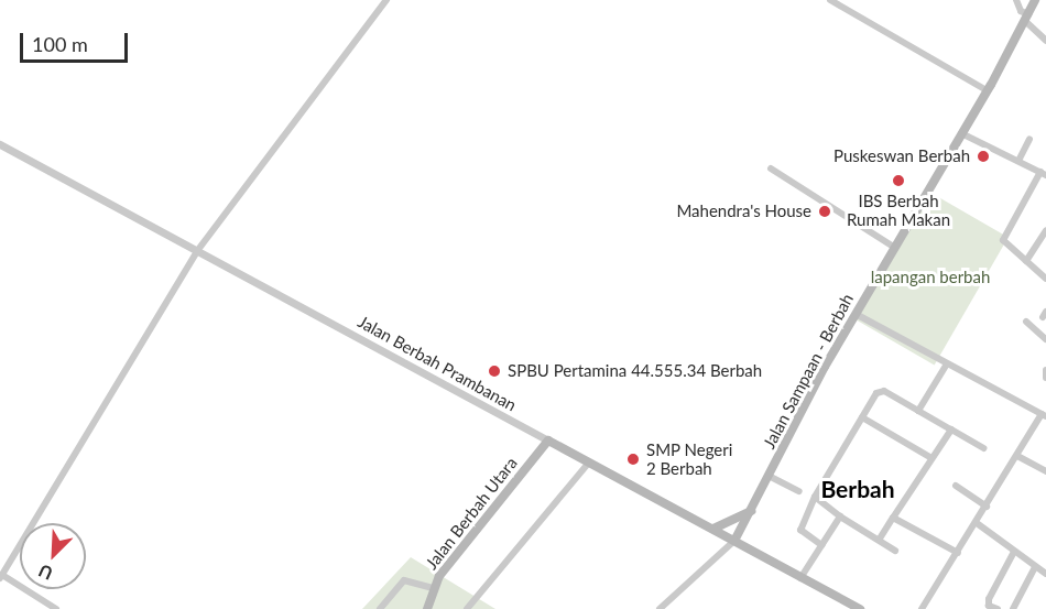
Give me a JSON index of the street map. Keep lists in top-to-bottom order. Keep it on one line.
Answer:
{"streets":{"main road":["Jalan Berbah Prambanan","Jalan Sampaan - Berbah","Jalan Berbah Utara"]},"crossings":[["Jalan Berbah Prambanan","Jalan Sampaan - Berbah"],["Jalan Berbah Prambanan","Jalan Berbah Utara"]],"districts":["Berbah"],"parks":["lapangan berbah"],"places":["Puskeswan Berbah","IBS Berbah Rumah Makan","Mahendra's House","SPBU Pertamina 44.555.34 Berbah","SMP Negeri 2 Berbah"],"scale_bar":"100 m","north":"bottom left"}
